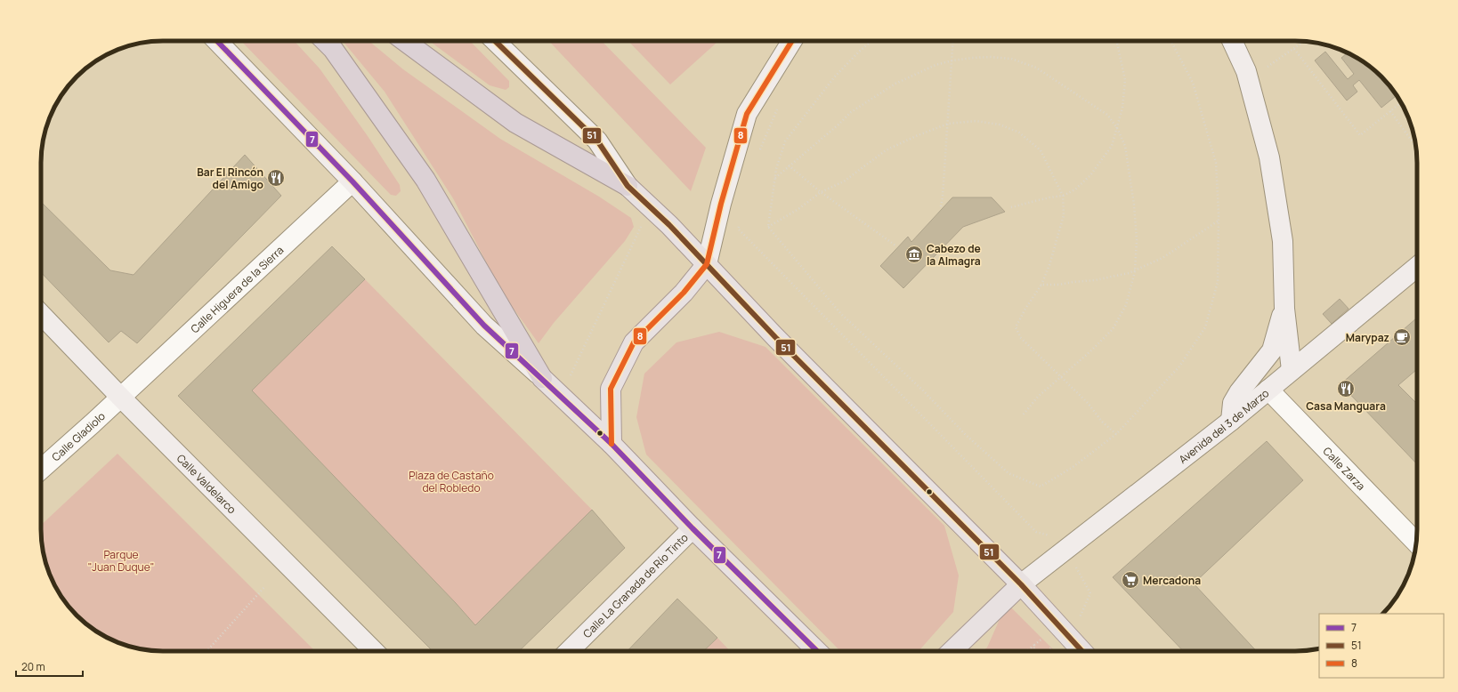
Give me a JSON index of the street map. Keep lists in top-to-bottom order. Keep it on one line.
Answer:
{"streets":{"street":["Calle Higuera de la Sierra","Avenida del 3 de Marzo","Calle Gladiolo","Calle Zarza","Calle Valdelarco","Calle La Granada de Río Tinto"]},"crossings":[["Calle Higuera de la Sierra","Calle Gladiolo"],["Calle Higuera de la Sierra","Calle Valdelarco"],["Avenida del 3 de Marzo","Calle Zarza"],["Calle Gladiolo","Calle Valdelarco"]],"parks":["Plaza de Castaño del Robledo","Parque \"Juan Duque\""],"places":{"restaurant":["Bar El Rincón del Amigo","Casa Manguara"],"museum":["Cabezo de la Almagra"],"cafe":["Marypaz"],"supermarket":["Mercadona"]},"lines":["transit line 7","transit line 51","transit line 8"],"legend":["7","51","8"],"scale_bar":"20 m"}
